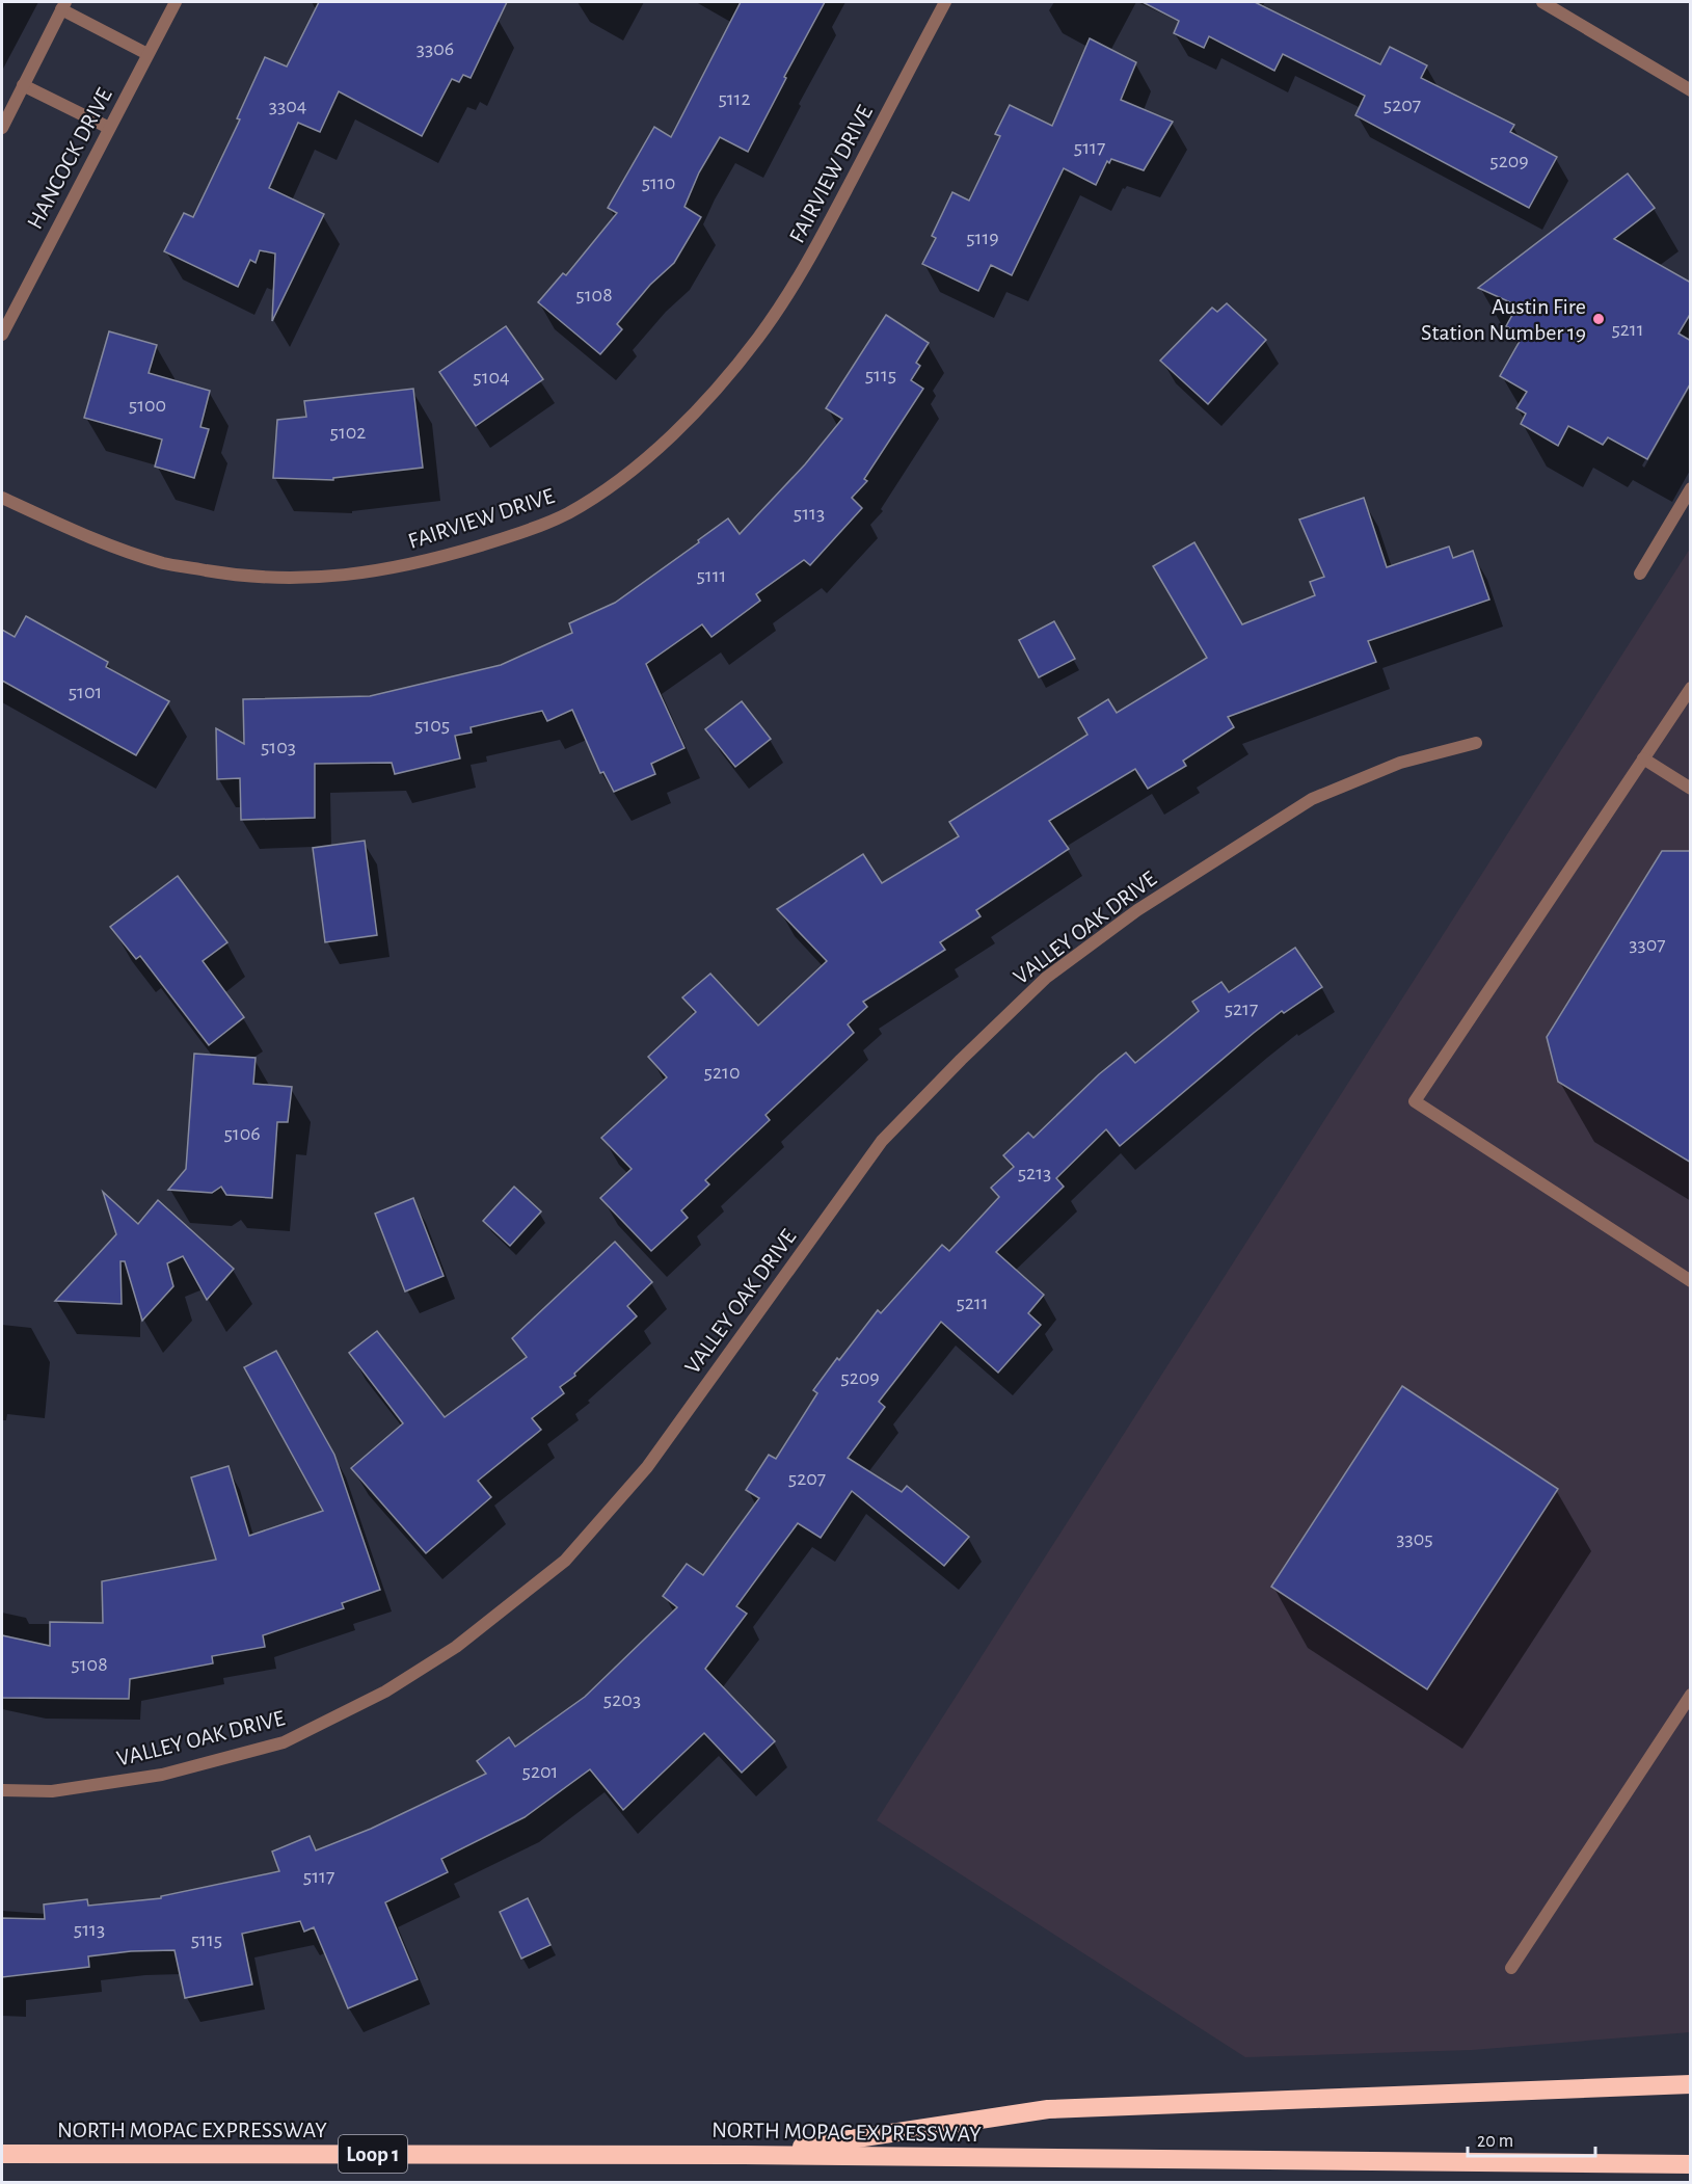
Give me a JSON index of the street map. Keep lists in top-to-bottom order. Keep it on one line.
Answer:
{"streets":{"highway":["NORTH MOPAC EXPRESSWAY","Loop 1"],"street":["HANCOCK DRIVE","FAIRVIEW DRIVE","VALLEY OAK DRIVE"]},"places":["Austin Fire Station Number 19"],"house_numbers":["3306","5112","5207","3304","5117","5209","5110","5119","5108","5211","5115","5104","5100","5102","5113","5111","5101","5105","5103","3307","5217","5210","5106","5213","5211","5209","5207","3305","5108","5203","5201","5117","5113","5115"],"scale_bar":"20 m"}
